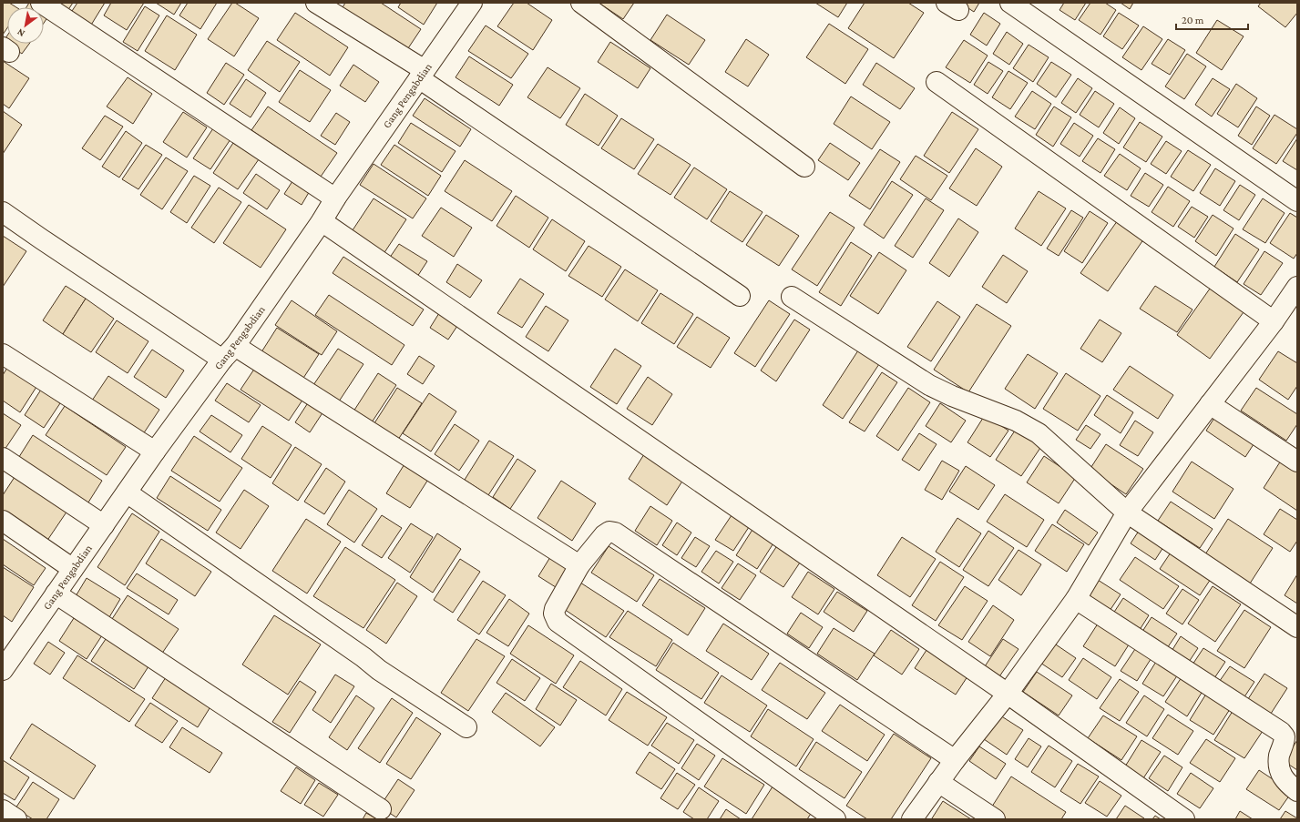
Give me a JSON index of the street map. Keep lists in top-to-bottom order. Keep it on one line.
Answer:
{"streets":{"street":["Gang Pengabdian"]},"scale_bar":"20 m","north":"bottom left"}
